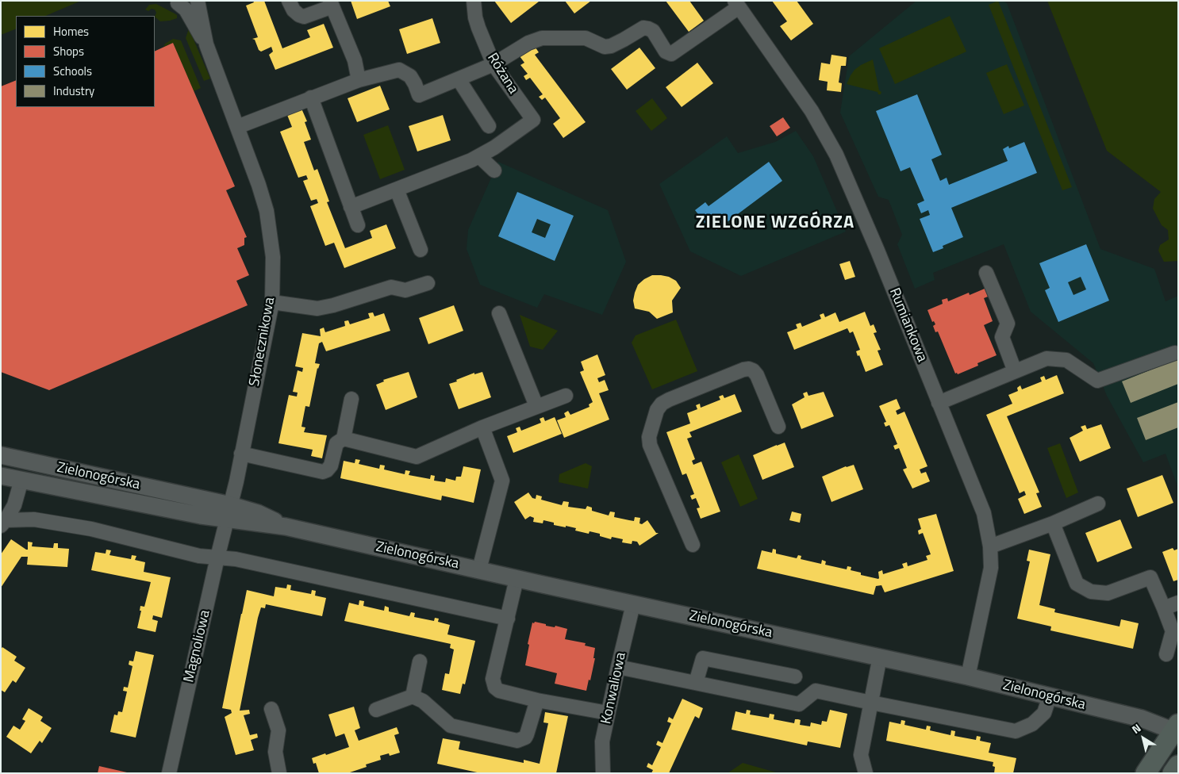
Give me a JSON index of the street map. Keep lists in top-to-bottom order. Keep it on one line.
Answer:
{"streets":{"street":["Różana","Rumiankowa","Słonecznikowa","Zielonogórska","Magnoliowa","Konwaliowa"]},"crossings":[["Rumiankowa","Zielonogórska"],["Słonecznikowa","Zielonogórska"],["Słonecznikowa","Magnoliowa"],["Zielonogórska","Magnoliowa"],["Zielonogórska","Konwaliowa"]],"districts":["ZIELONE WZGÓRZA"],"legend":["Homes","Shops","Schools","Industry"],"north":"top left"}
